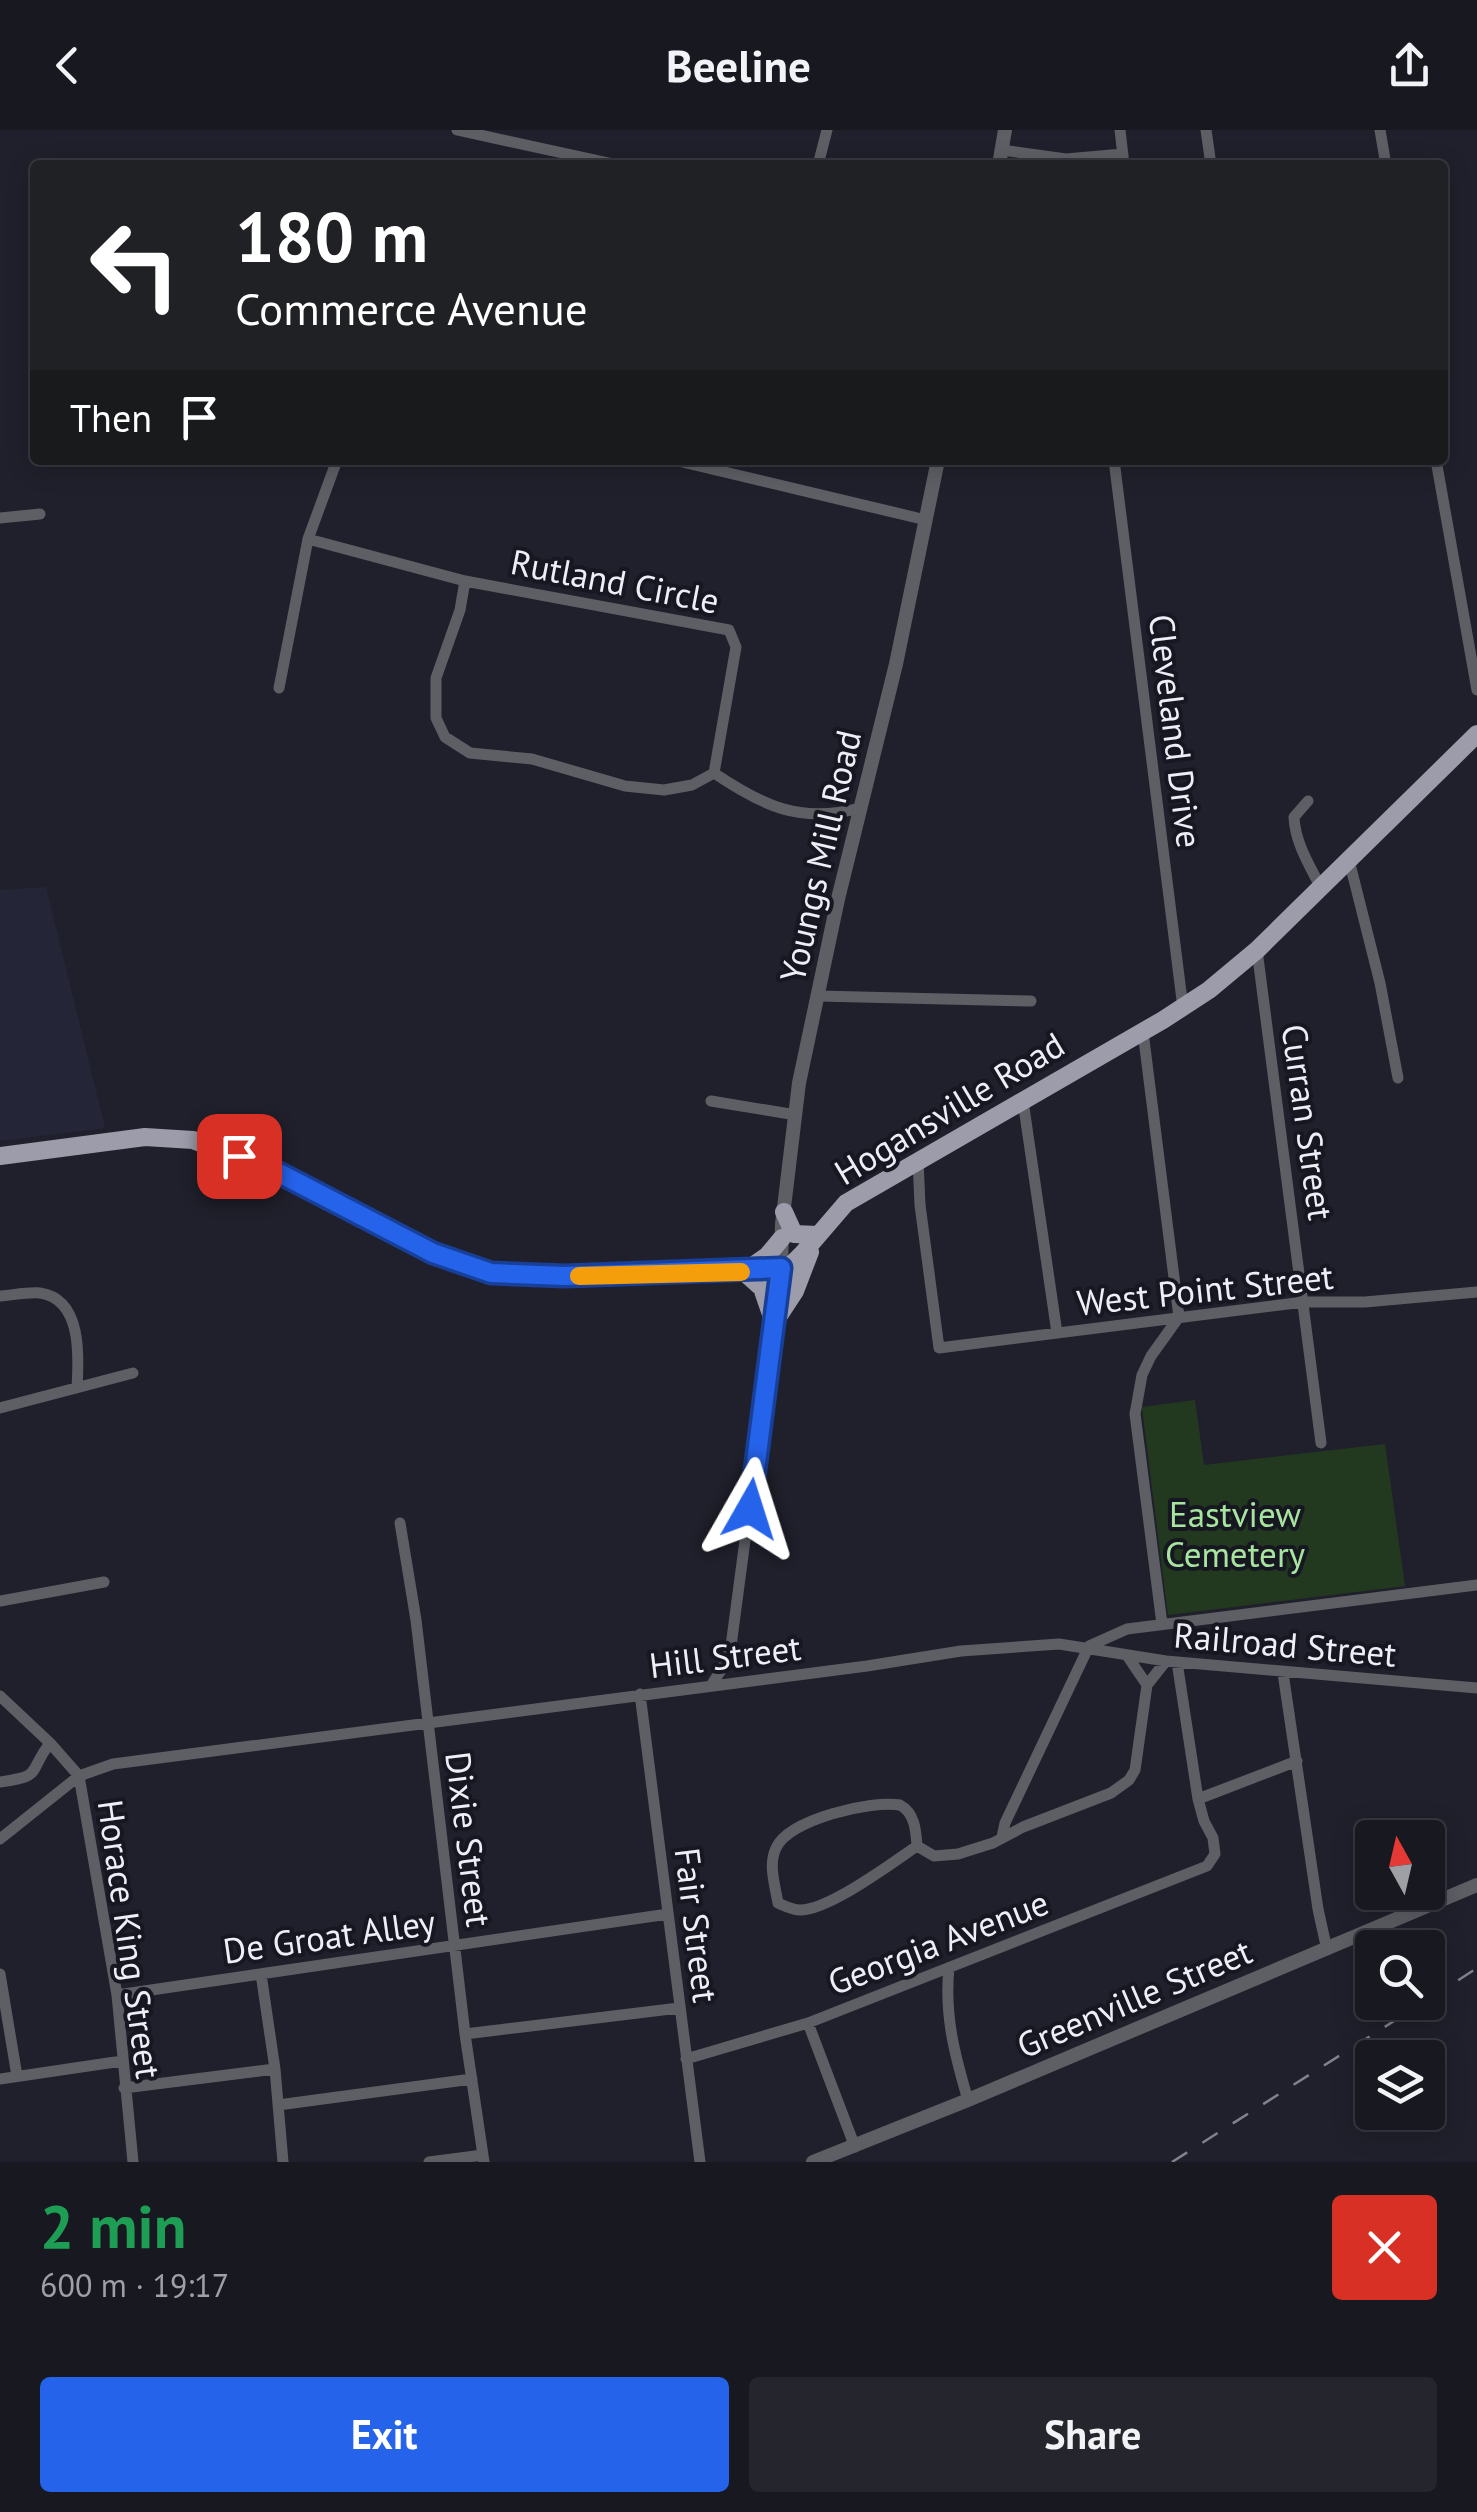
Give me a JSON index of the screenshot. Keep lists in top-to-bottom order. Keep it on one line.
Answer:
{"streets":{"main road":["Hogansville Road"],"street":["Rutland Circle","Cleveland Drive","Youngs Mill Road","Curran Street","West Point Street","Railroad Street","Hill Street","Dixie Street","Fair Street","De Groat Alley","Horace King Street","Georgia Avenue","Greenville Street"]},"crossings":[["Cleveland Drive","Hogansville Road"],["Youngs Mill Road","Hogansville Road"],["Hogansville Road","Curran Street"],["Hogansville Road","West Point Street"],["Curran Street","West Point Street"],["Railroad Street","Hill Street"],["Hill Street","Dixie Street"],["Hill Street","Fair Street"],["Hill Street","Horace King Street"],["Dixie Street","De Groat Alley"],["Fair Street","De Groat Alley"],["Fair Street","Georgia Avenue"],["De Groat Alley","Horace King Street"]],"parks":["Eastview Cemetery"],"north":"top","page":{"header":"Beeline","turn":["180 m","Commerce Avenue"],"then":"Then","heading":["2 min","600 m · 19:17"],"buttons":["Exit","Share"]}}
